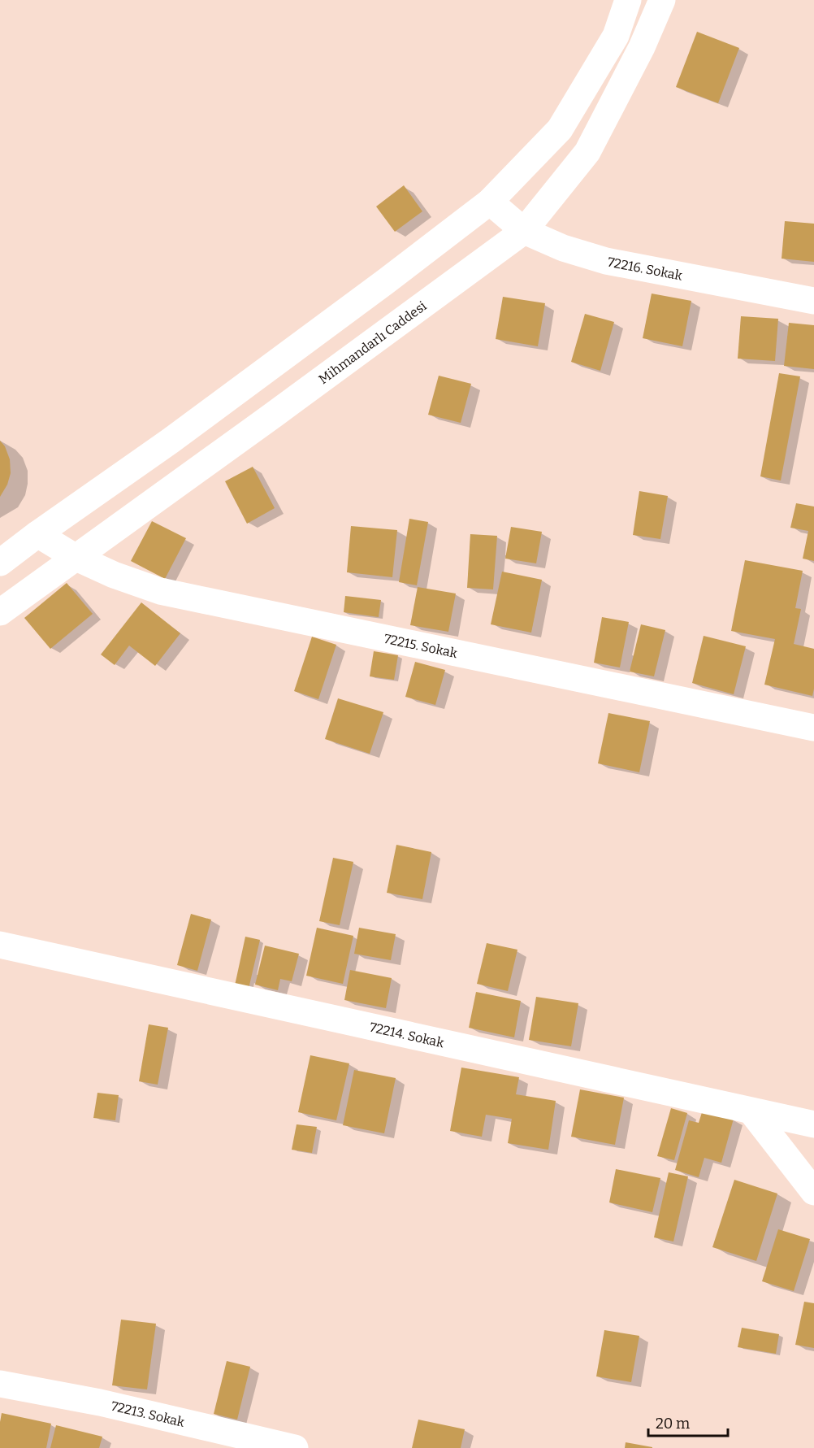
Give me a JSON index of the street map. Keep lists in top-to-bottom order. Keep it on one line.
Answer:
{"streets":{"street":["72216. Sokak","Mihmandarlı Caddesi","72215. Sokak","72214. Sokak","72213. Sokak"]},"crossings":[["72216. Sokak","Mihmandarlı Caddesi"],["Mihmandarlı Caddesi","72215. Sokak"]],"scale_bar":"20 m"}
